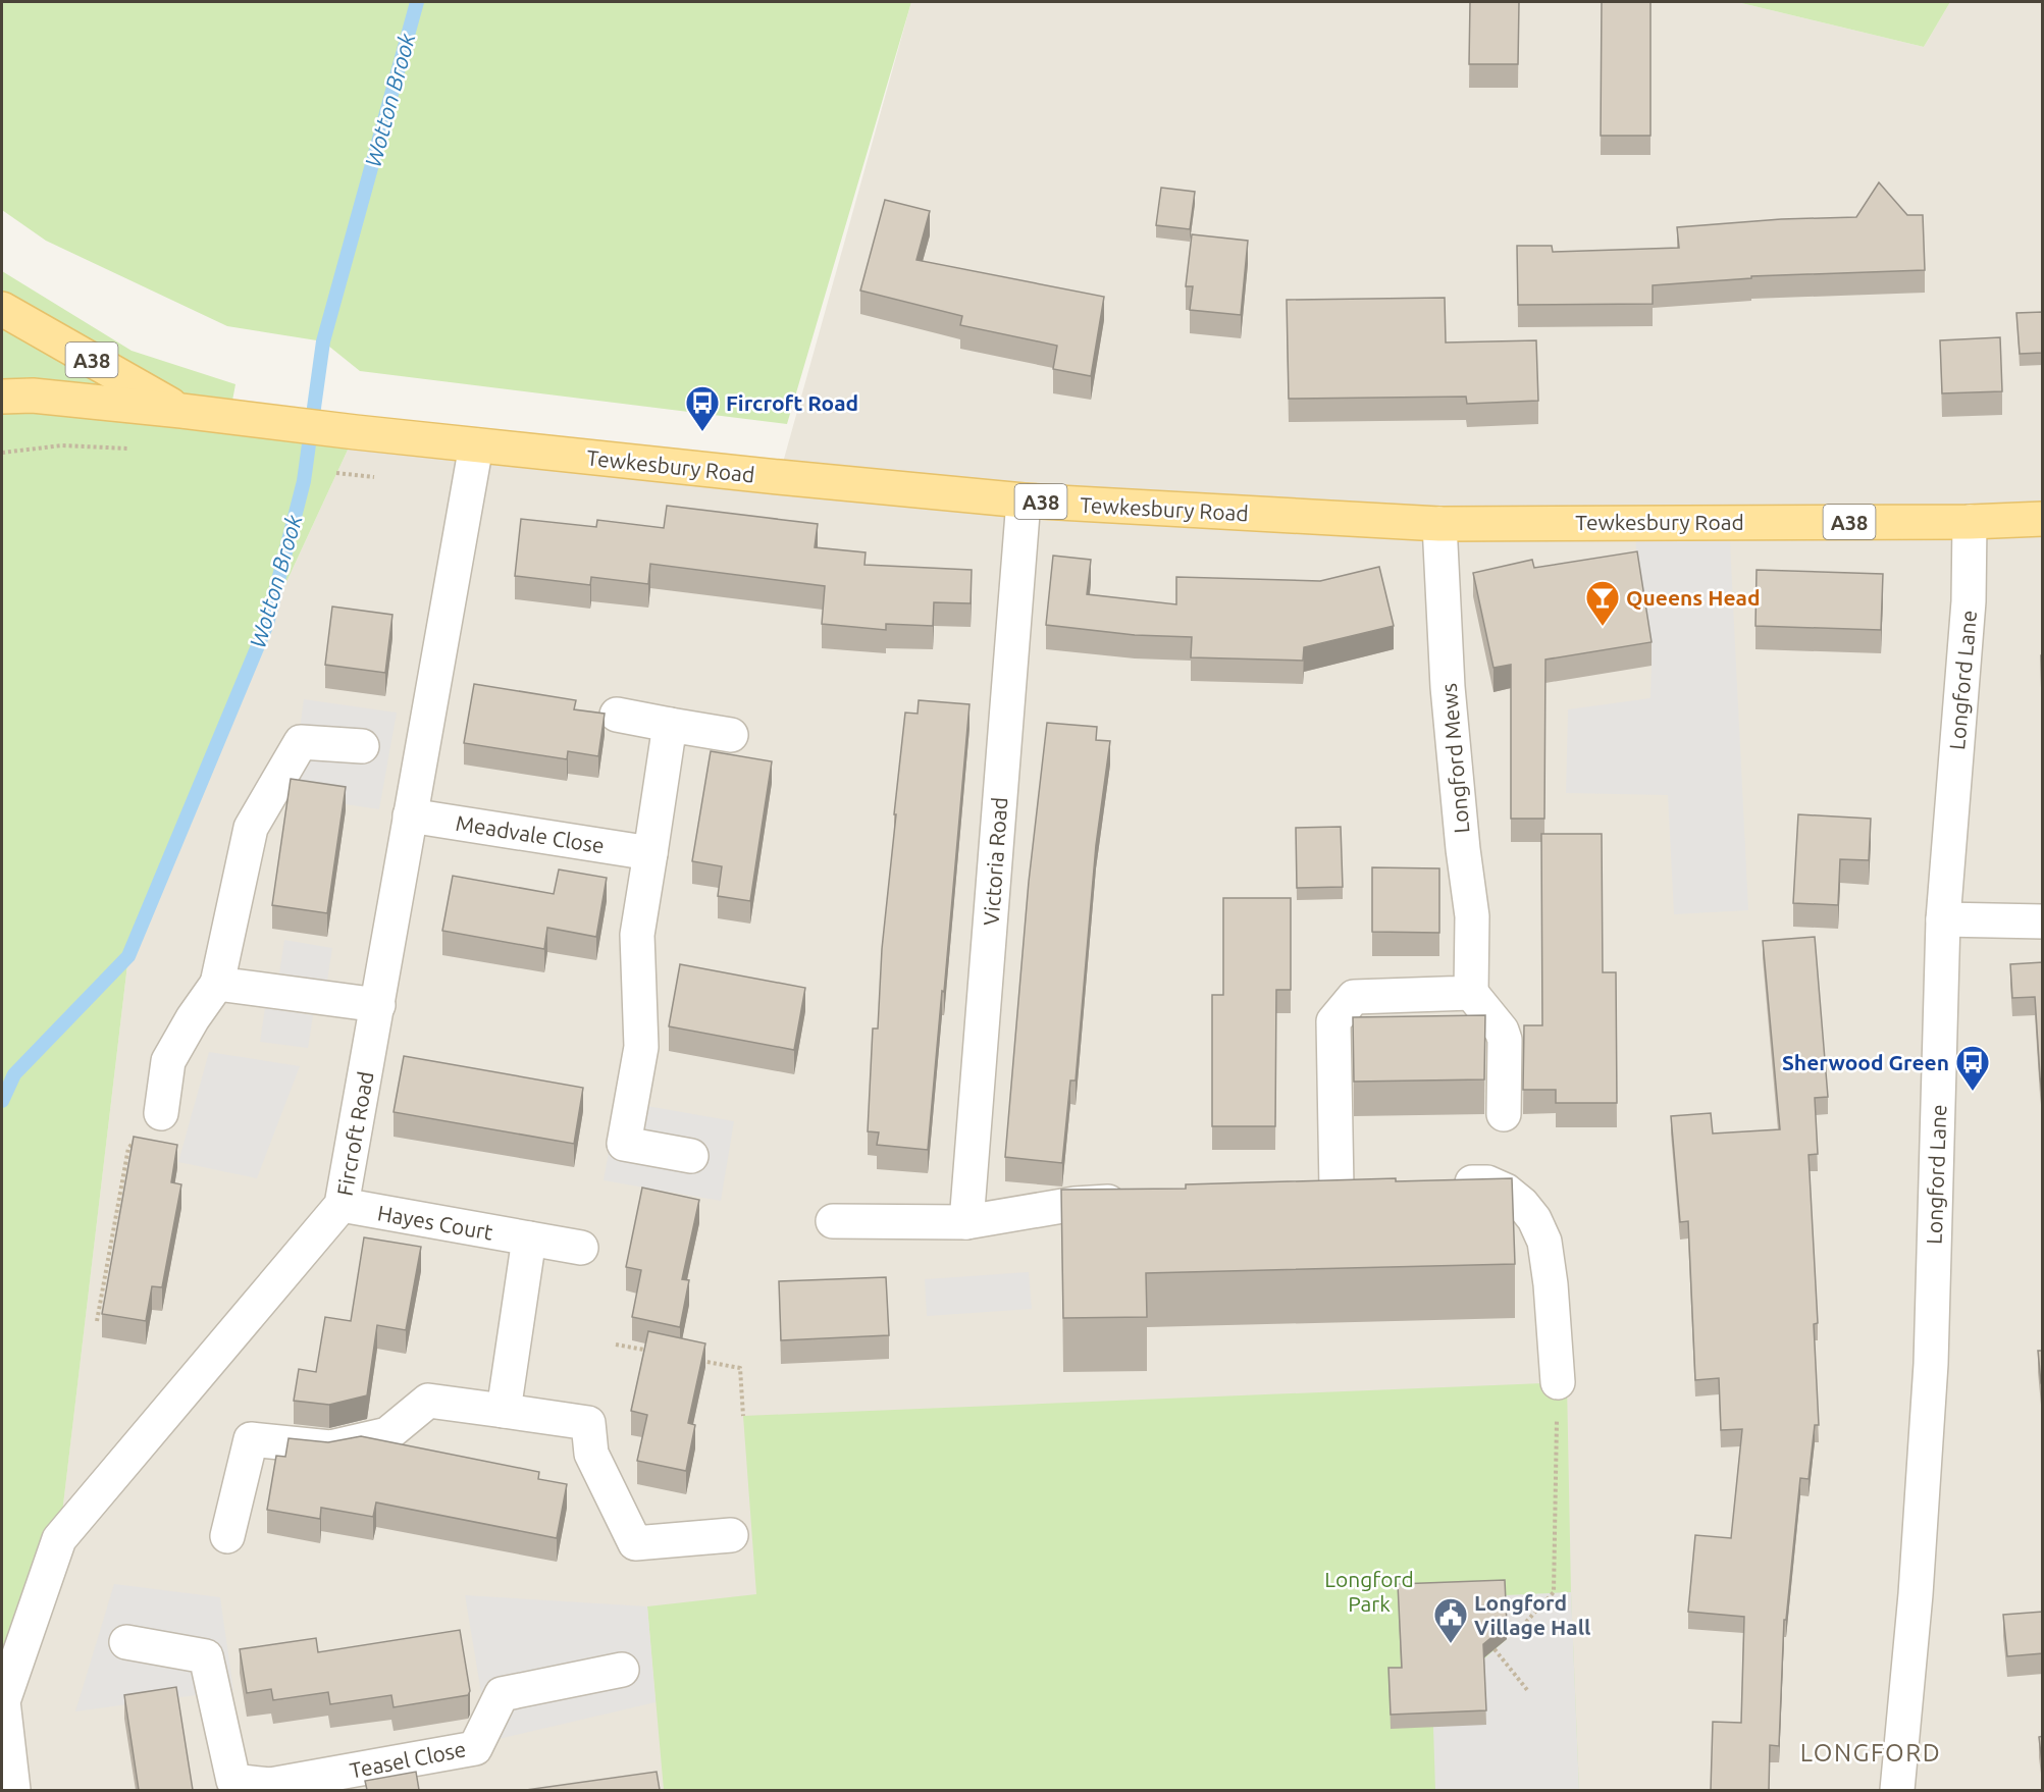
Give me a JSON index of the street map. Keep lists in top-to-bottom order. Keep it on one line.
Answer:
{"streets":{"main road":["A38","Tewkesbury Road"],"street":["Longford Lane","Longford Mews","Meadvale Close","Victoria Road","Fircroft Road","Hayes Court","Teasel Close"]},"crossings":[["Tewkesbury Road","Longford Lane"],["Tewkesbury Road","Longford Mews"],["Tewkesbury Road","Victoria Road"],["Tewkesbury Road","Fircroft Road"],["Meadvale Close","Fircroft Road"],["Fircroft Road","Hayes Court"]],"districts":["LONGFORD"],"water":["Wotton Brook"],"parks":["Longford Park"],"places":{"bus stop":["Fircroft Road","Sherwood Green"],"bar":["Queens Head"],"public building":["Longford Village Hall"]}}
